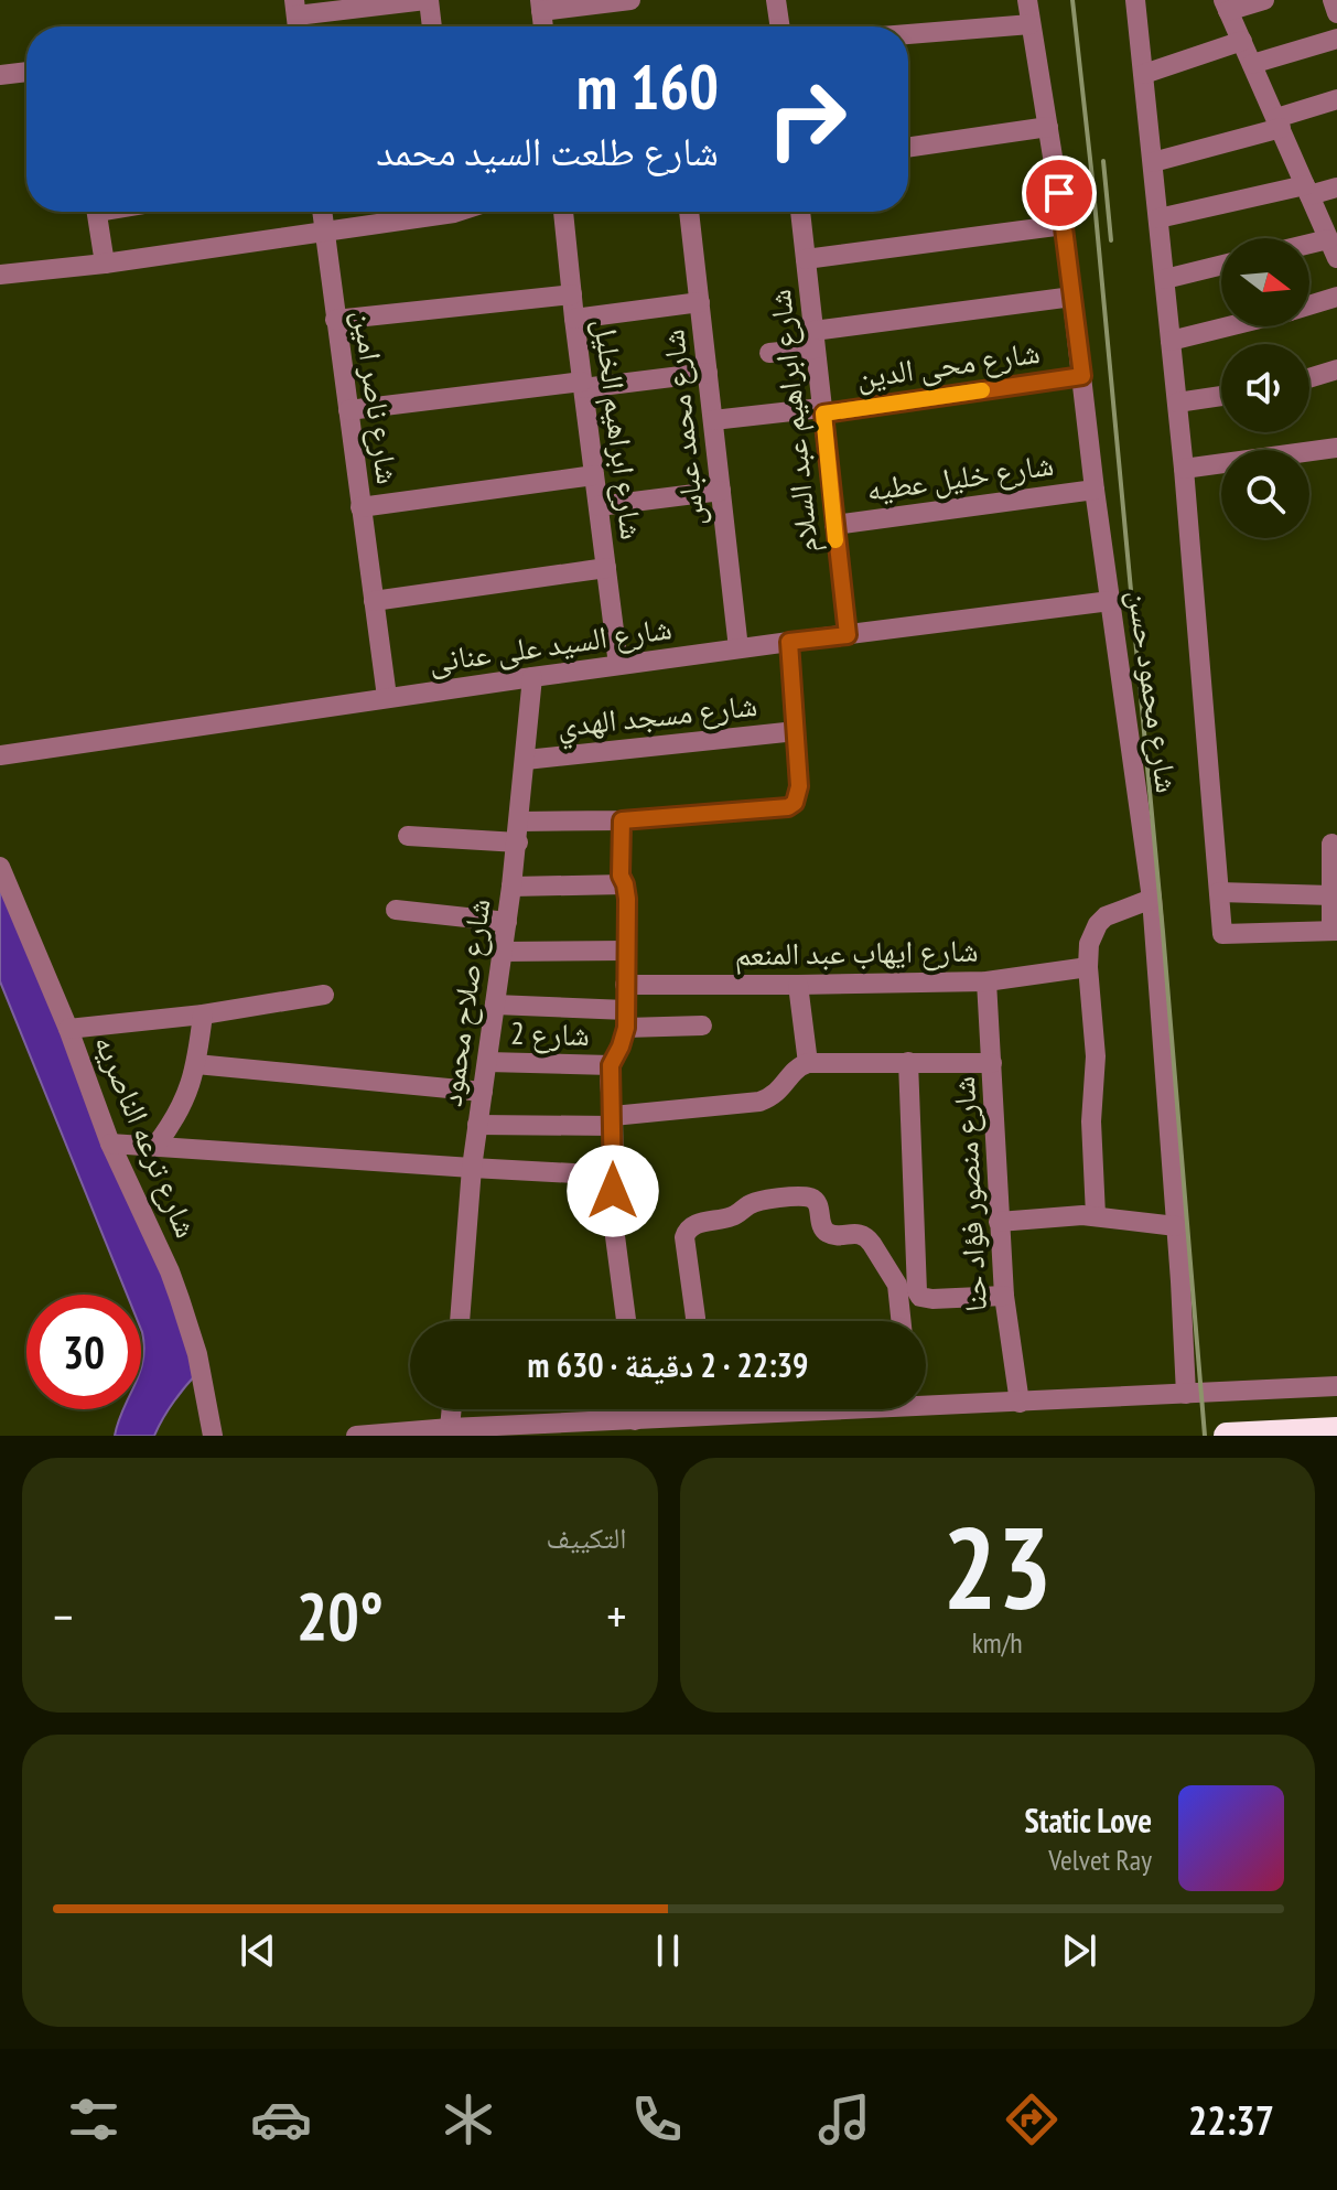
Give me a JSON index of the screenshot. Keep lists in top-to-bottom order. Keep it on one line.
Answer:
{"streets":{"street":["شارع محى الدين","شارع ناصر امين","شارع ابراهيم عبد السلام","شارع محمد عباس","شارع ابراهيم الخليل","شارع خليل عطيه","شارع السيد على عنانى","شارع محمود حسن","شارع مسجد الهدي","شارع ايهاب عبد المنعم","شارع صلاح محمود","شارع 2","شارع ترعه الناصريه","شارع منصور فؤاد حنا"]},"crossings":[["شارع محى الدين","شارع ابراهيم عبد السلام"],["شارع محى الدين","شارع محمد عباس"],["شارع محى الدين","شارع محمود حسن"],["شارع ناصر امين","شارع السيد على عنانى"],["شارع ابراهيم عبد السلام","شارع خليل عطيه"],["شارع ابراهيم عبد السلام","شارع السيد على عنانى"],["شارع محمد عباس","شارع السيد على عنانى"],["شارع ابراهيم الخليل","شارع السيد على عنانى"],["شارع خليل عطيه","شارع محمود حسن"],["شارع السيد على عنانى","شارع محمود حسن"],["شارع السيد على عنانى","شارع صلاح محمود"],["شارع مسجد الهدي","شارع صلاح محمود"],["شارع ايهاب عبد المنعم","شارع منصور فؤاد حنا"],["شارع صلاح محمود","شارع 2"]],"north":"right","page":{"turn":["160 m","شارع طلعت السيد محمد"],"limit":"30","trip":"22:39 · 2 دقيقة · 630 m","tile":[["23","km/h"],"التكييف"],"heat":["−","20°","+"],"song":["Static Love","Velvet Ray"],"tabs":"22:37"}}
